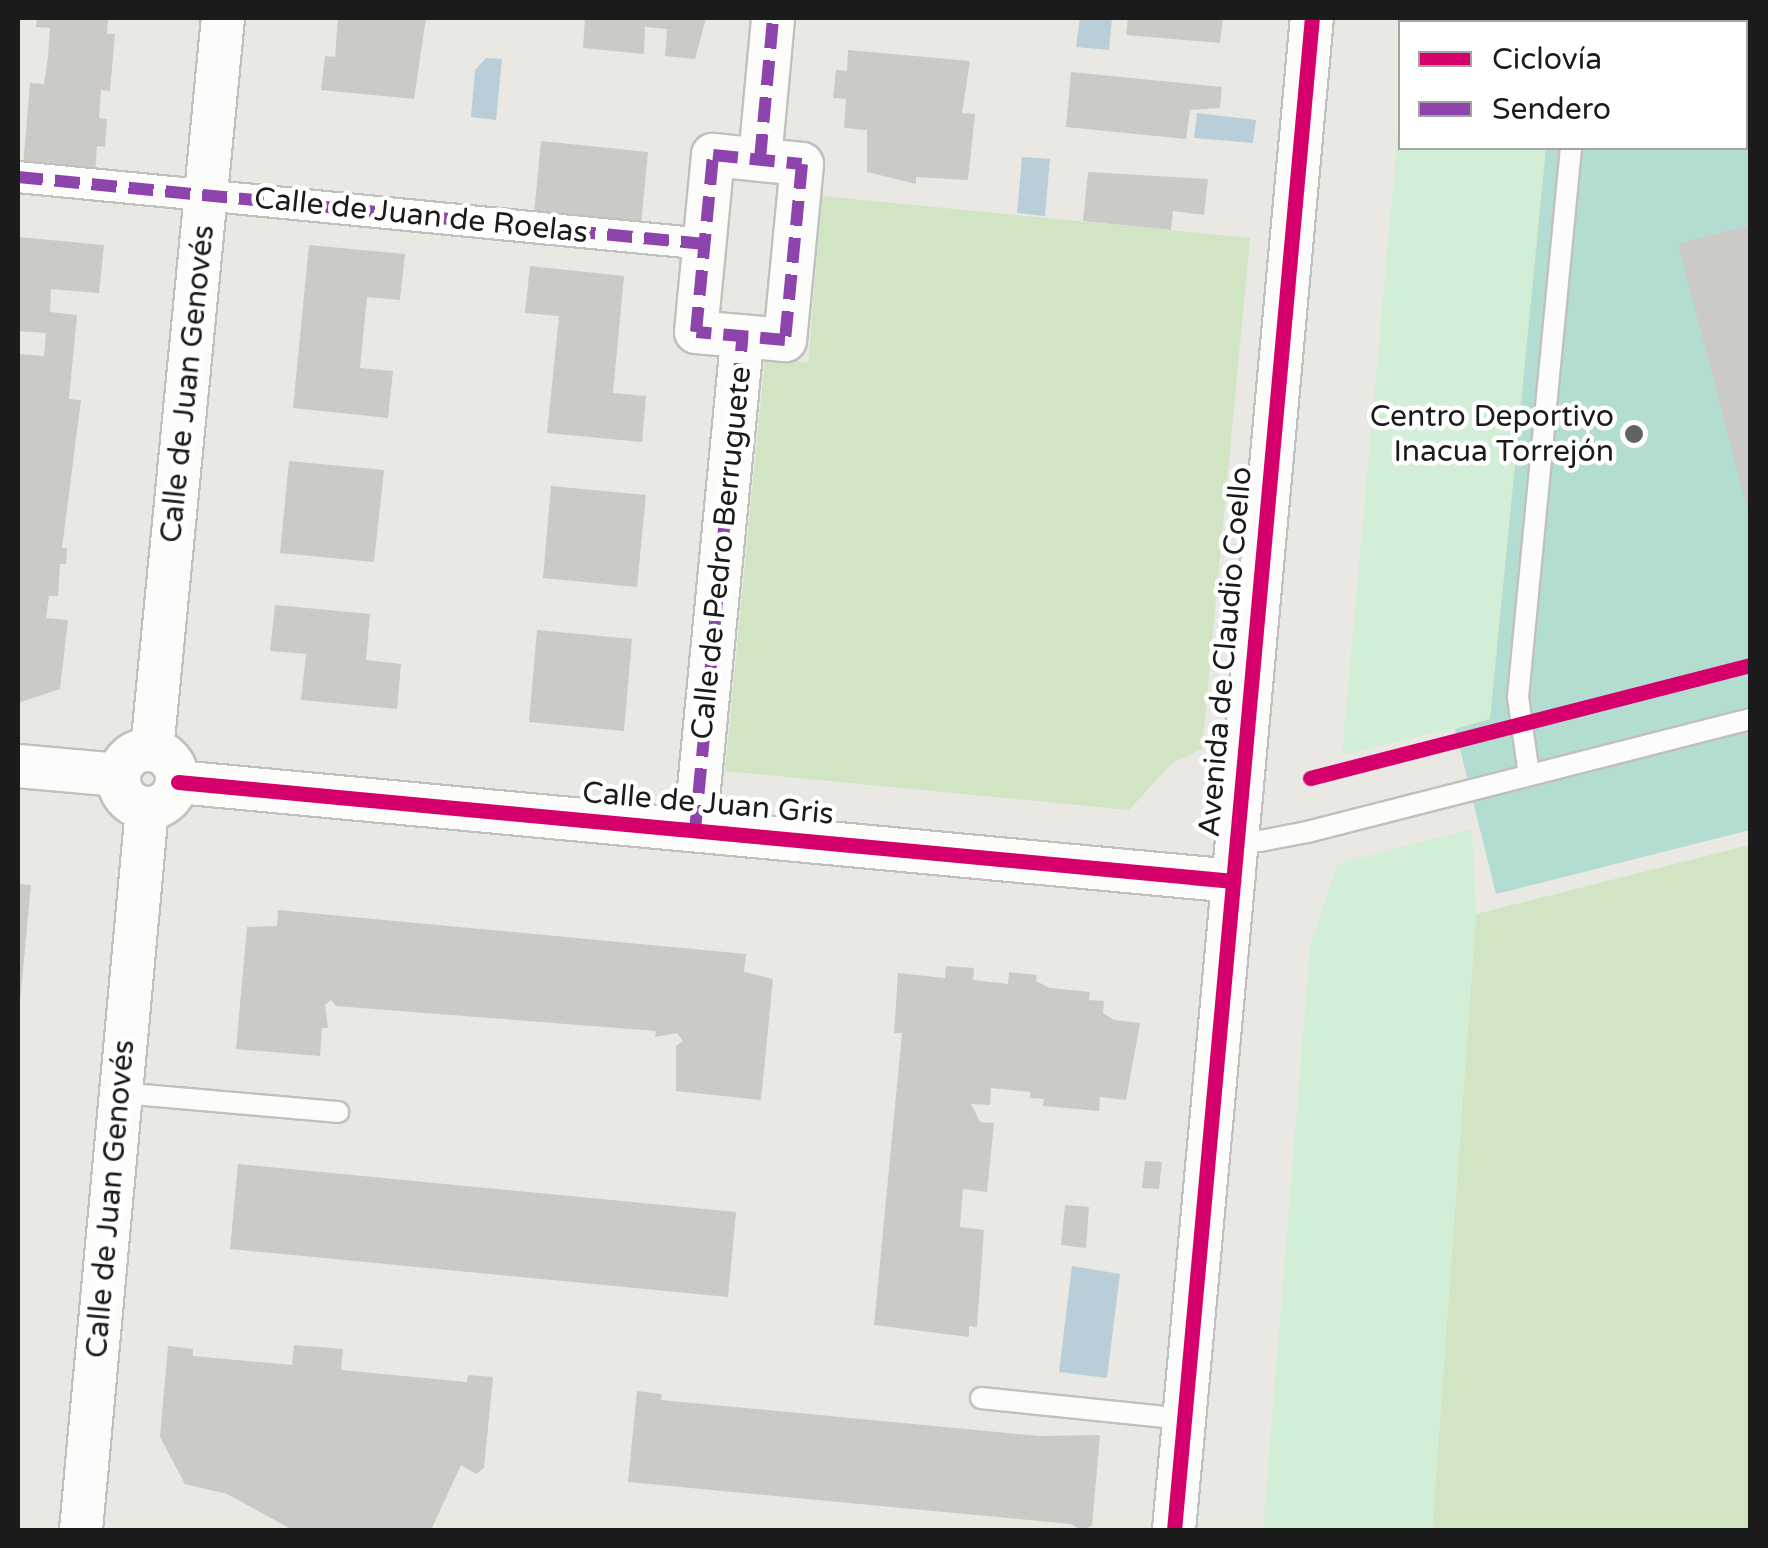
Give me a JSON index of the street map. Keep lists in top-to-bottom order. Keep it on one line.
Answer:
{"streets":{"street":["Calle de Juan de Roelas","Calle de Juan Genovés","Calle de Pedro Berruguete","Avenida de Claudio Coello","Calle de Juan Gris"]},"crossings":[["Calle de Juan de Roelas","Calle de Juan Genovés"],["Calle de Juan de Roelas","Calle de Pedro Berruguete"],["Calle de Juan Genovés","Calle de Juan Gris"],["Calle de Pedro Berruguete","Calle de Juan Gris"],["Avenida de Claudio Coello","Calle de Juan Gris"]],"places":["Centro Deportivo Inacua Torrejón"],"legend":["Ciclovía","Sendero"]}
